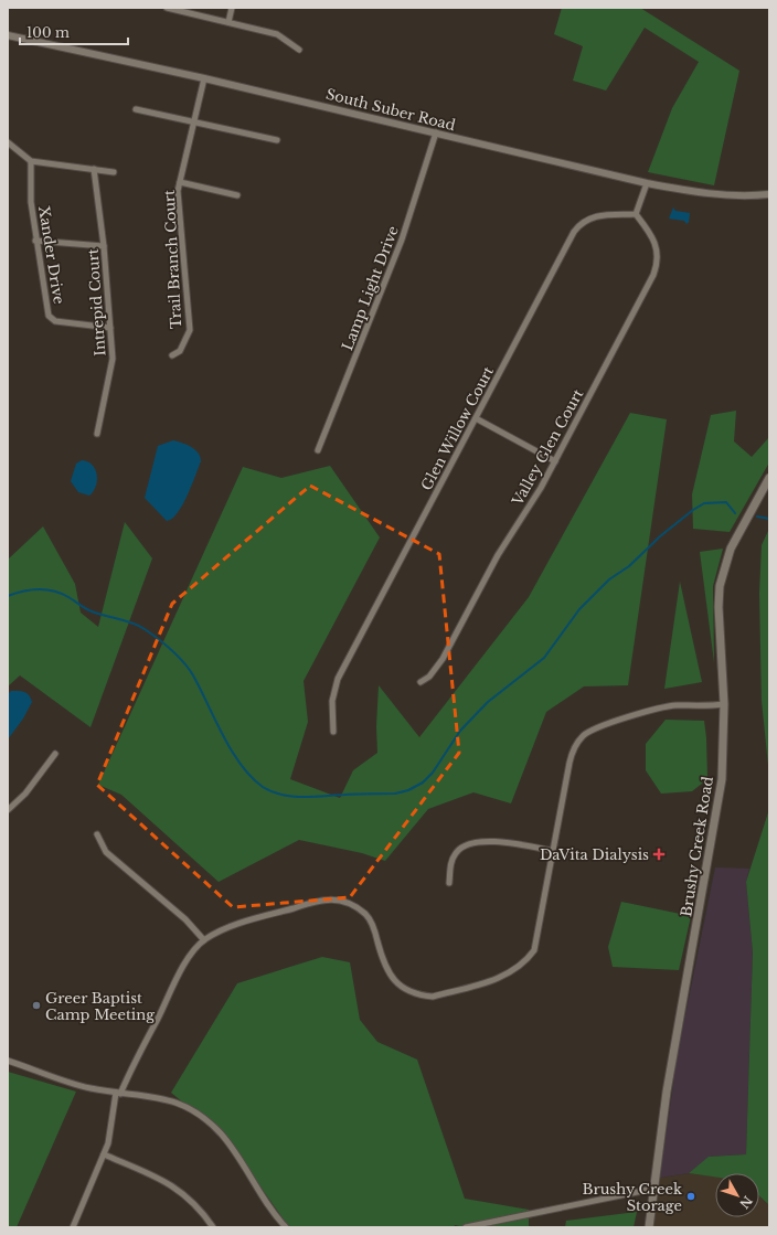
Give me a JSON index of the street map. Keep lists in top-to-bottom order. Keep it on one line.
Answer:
{"streets":{"main road":["Brushy Creek Road"],"street":["South Suber Road","Xander Drive","Trail Branch Court","Lamp Light Drive","Intrepid Court","Glen Willow Court","Valley Glen Court"]},"crossings":[["South Suber Road","Trail Branch Court"],["South Suber Road","Lamp Light Drive"],["Xander Drive","Intrepid Court"],["Glen Willow Court","Valley Glen Court"]],"places":{"health":["DaVita Dialysis"],"other":["Greer Baptist Camp Meeting","Brushy Creek Storage"]},"scale_bar":"100 m","north":"bottom right"}
